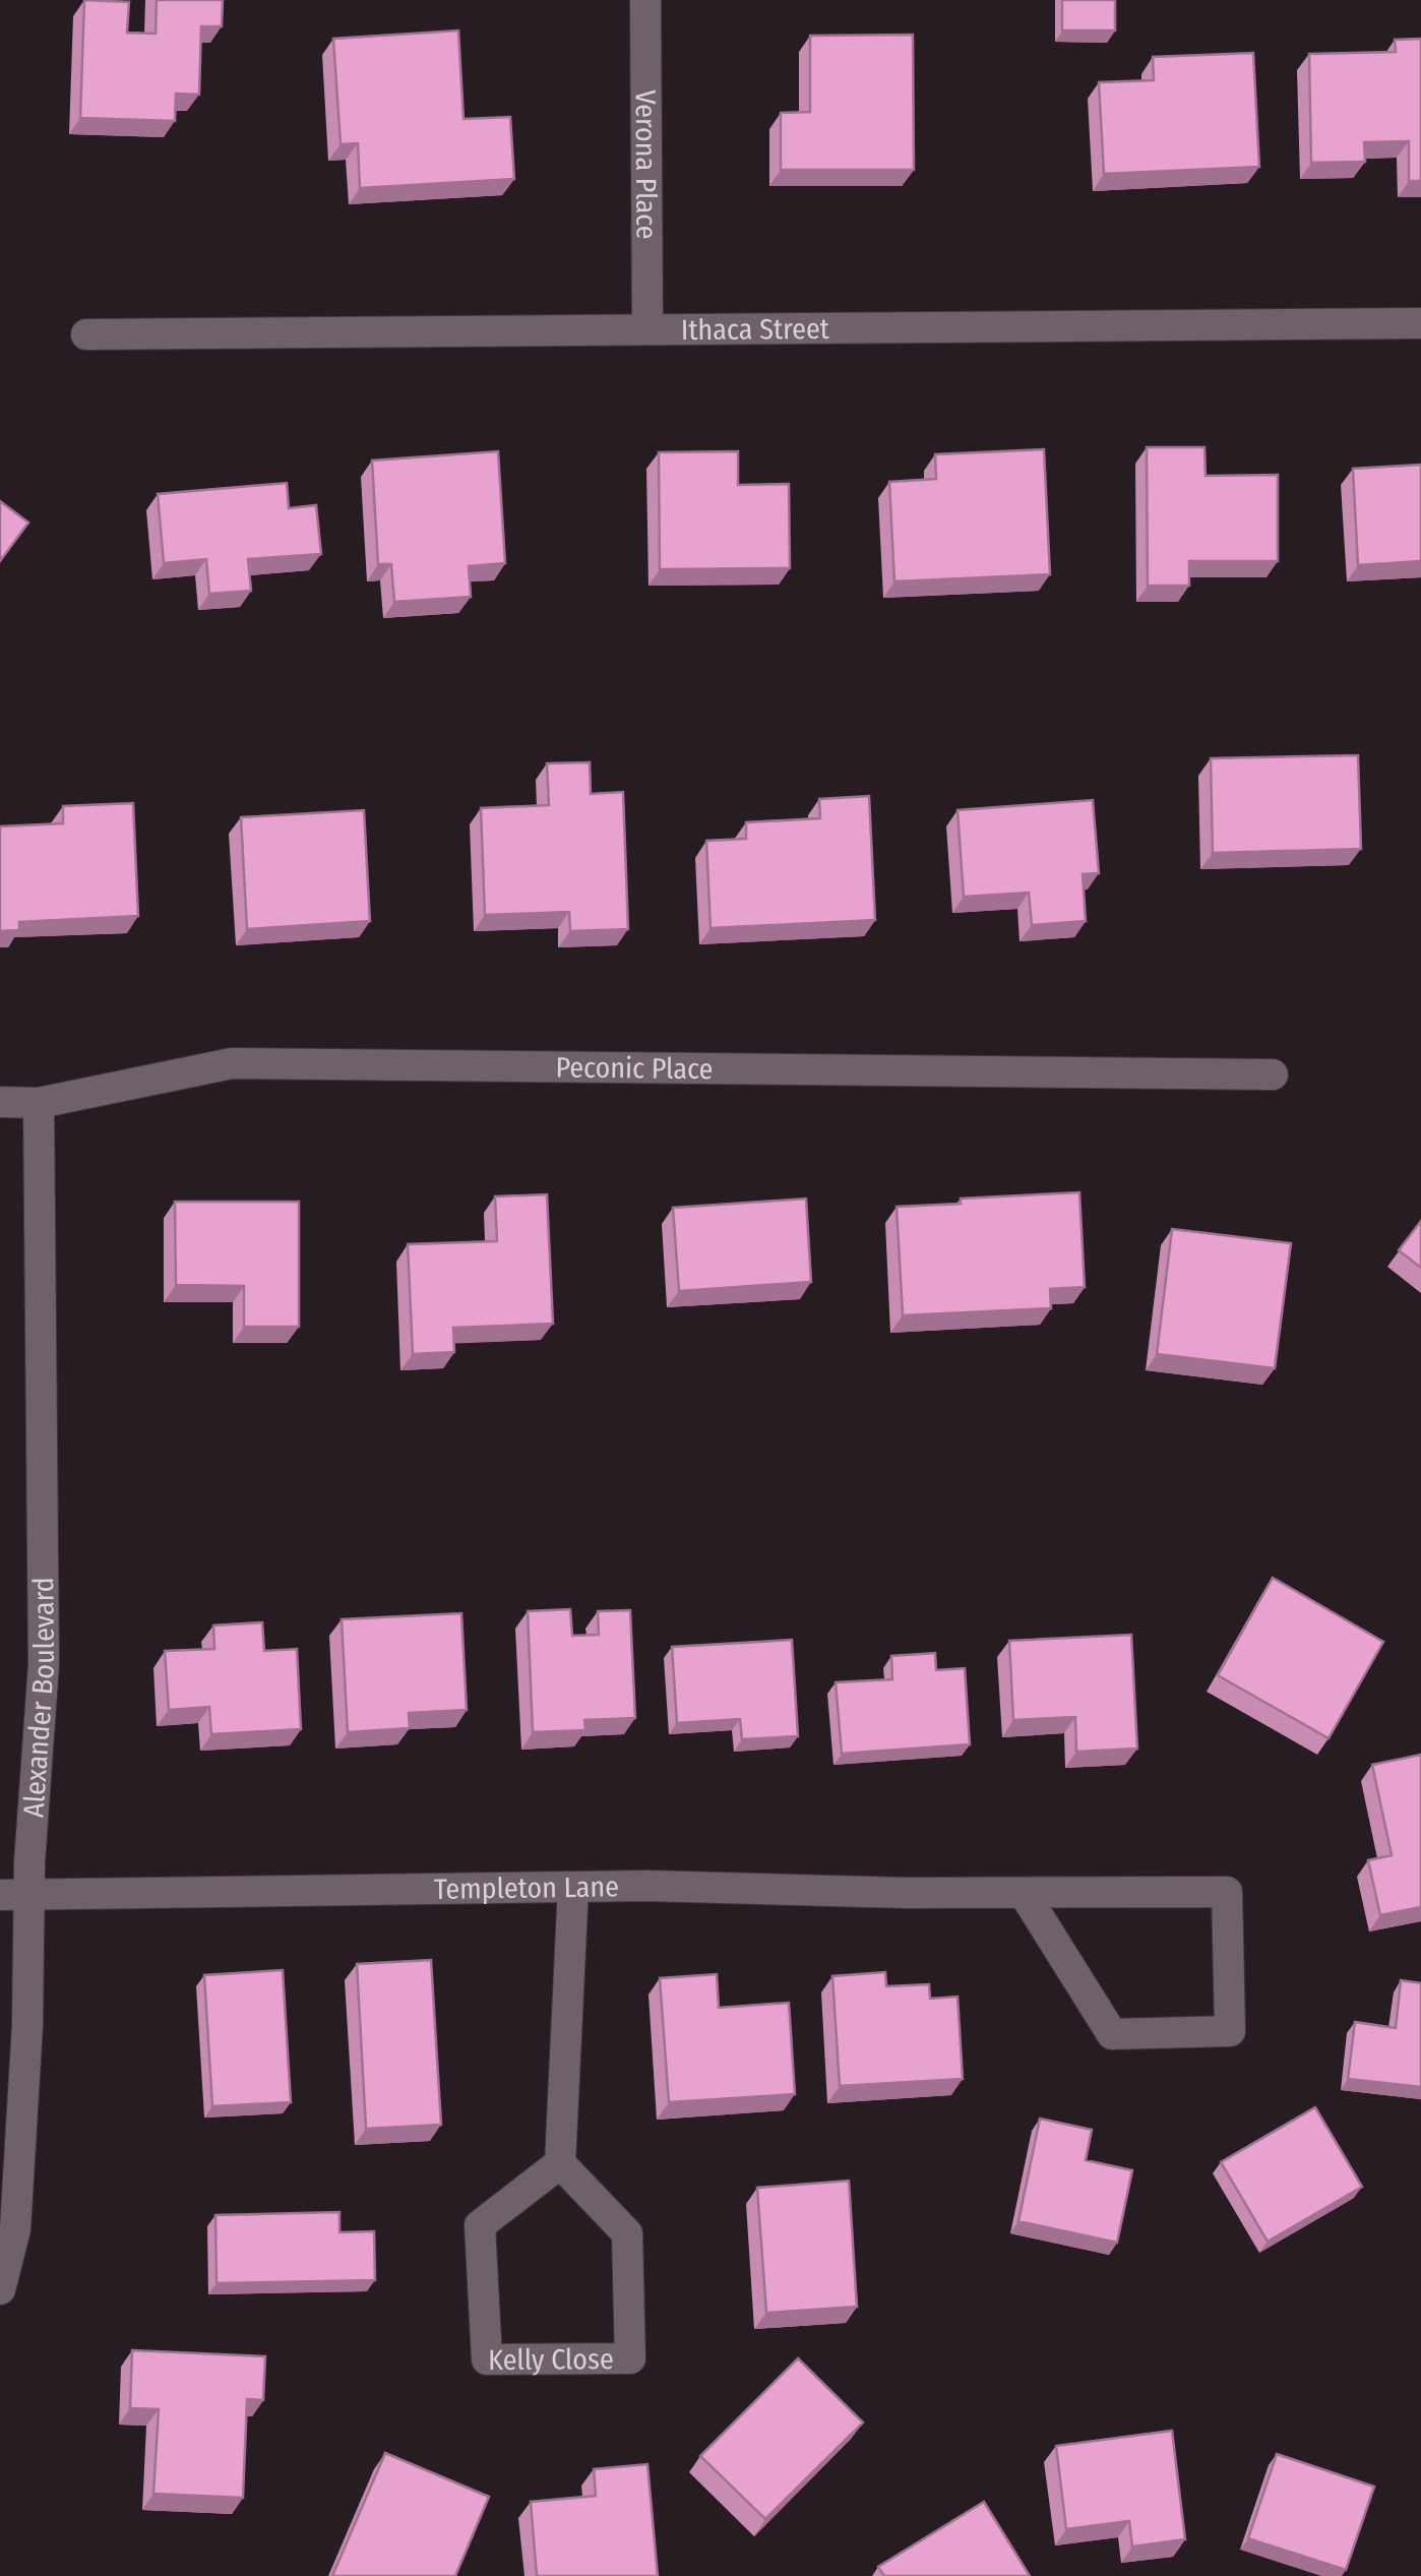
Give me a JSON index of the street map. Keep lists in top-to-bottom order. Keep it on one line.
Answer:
{"streets":{"street":["Verona Place","Ithaca Street","Peconic Place","Alexander Boulevard","Templeton Lane","Kelly Close"]},"crossings":[["Verona Place","Ithaca Street"],["Peconic Place","Alexander Boulevard"],["Alexander Boulevard","Templeton Lane"]]}
